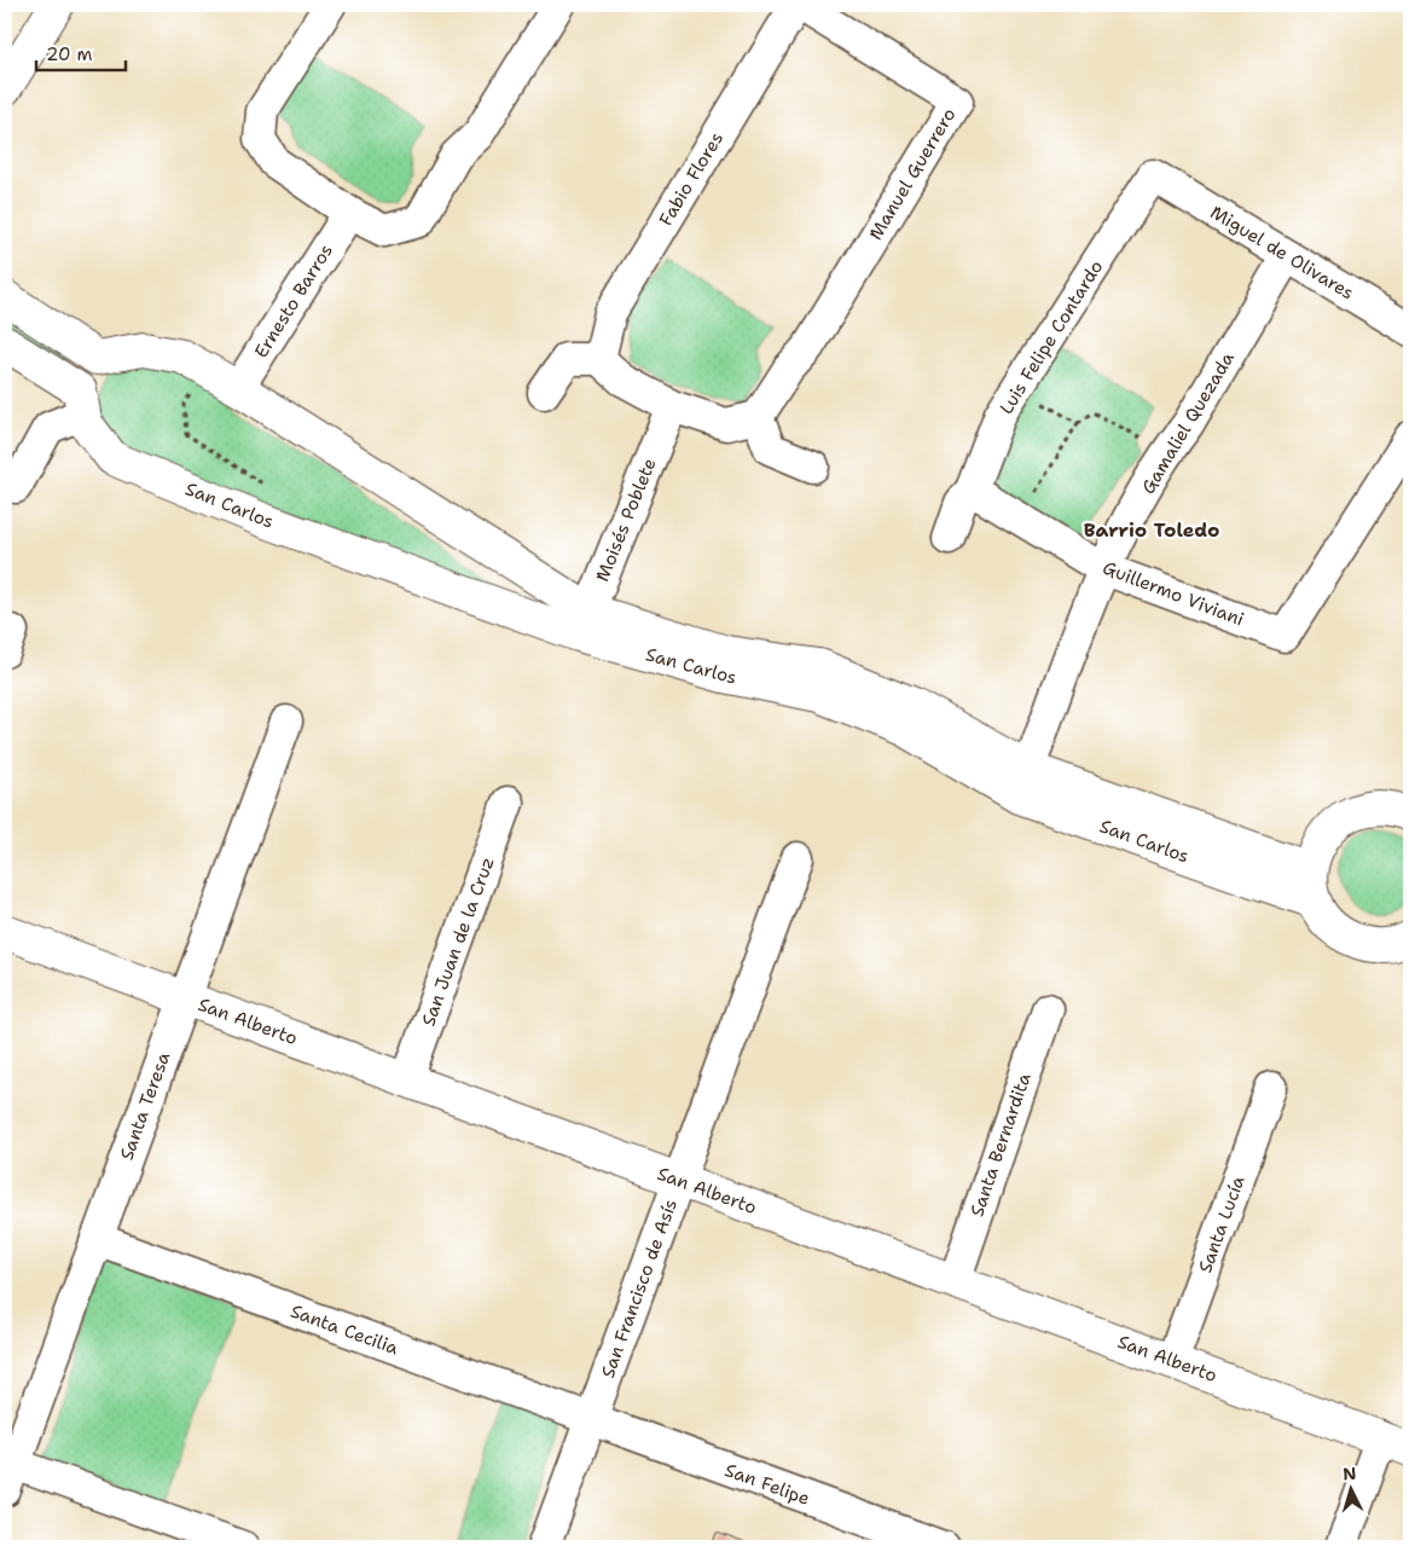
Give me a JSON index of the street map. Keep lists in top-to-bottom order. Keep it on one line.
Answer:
{"streets":{"street":["Manuel Guerrero","Fabio Flores","Miguel de Olivares","Ernesto Barros","Luis Felipe Contardo","Gamaliel Quezada","San Carlos","Moisés Poblete","Guillermo Viviani","San Juan de la Cruz","San Alberto","Santa Teresa","Santa Bernardita","Santa Lucía","San Francisco de Asís","Santa Cecilia","San Felipe"]},"crossings":[["Manuel Guerrero","Fabio Flores"],["Miguel de Olivares","Luis Felipe Contardo"],["Miguel de Olivares","Gamaliel Quezada"],["Ernesto Barros","San Carlos"],["Luis Felipe Contardo","Guillermo Viviani"],["Gamaliel Quezada","San Carlos"],["Gamaliel Quezada","Guillermo Viviani"],["San Carlos","Moisés Poblete"],["San Juan de la Cruz","San Alberto"],["San Alberto","Santa Teresa"],["San Alberto","Santa Bernardita"],["San Alberto","Santa Lucía"],["San Alberto","San Francisco de Asís"],["Santa Teresa","Santa Cecilia"],["San Francisco de Asís","Santa Cecilia"],["San Francisco de Asís","San Felipe"],["Santa Cecilia","San Felipe"]],"districts":["Barrio Toledo"],"scale_bar":"20 m","north":"top"}
